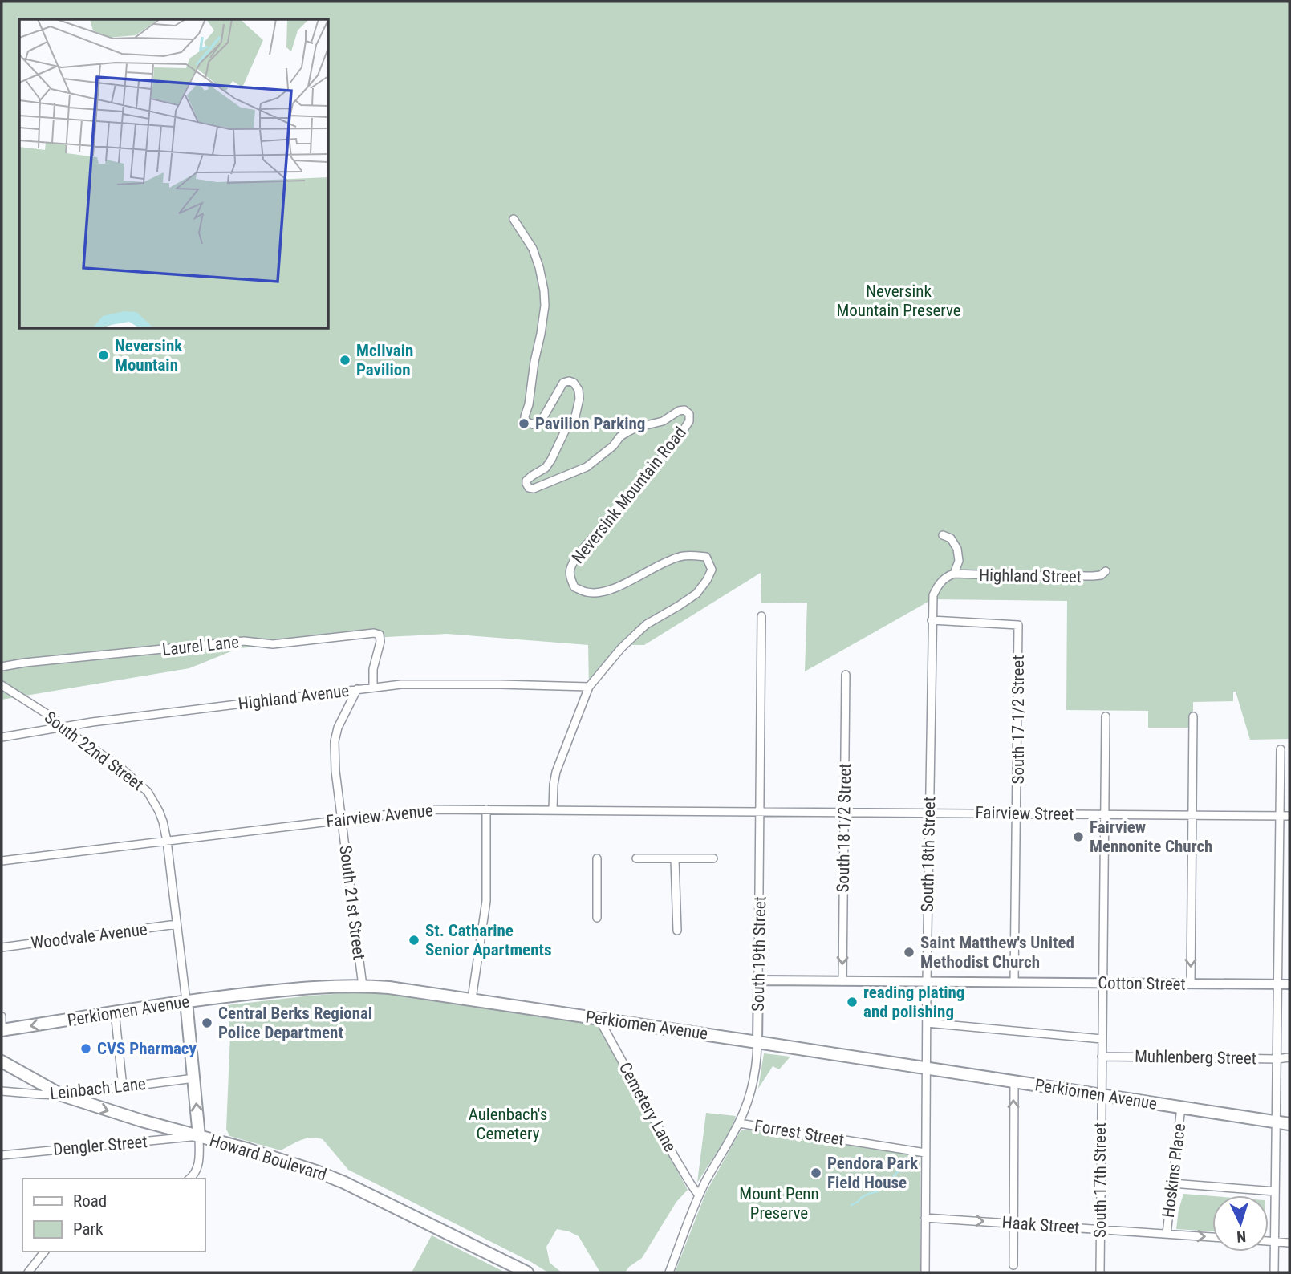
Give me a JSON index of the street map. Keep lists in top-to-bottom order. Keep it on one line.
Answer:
{"streets":{"main road":["Perkiomen Avenue","Howard Boulevard"],"street":["Neversink Mountain Road","Highland Street","Laurel Lane","Highland Avenue","South 17 1/2 Street","South 22nd Street","Fairview Street","Fairview Avenue","South 18 1/2 Street","South 18th Street","South 21st Street","Woodvale Avenue","South 19th Street","Cotton Street","Muhlenberg Street","Leinbach Lane","Cemetery Lane","Forrest Street","Dengler Street","Hoskins Place","South 17th Street","Haak Street"]},"crossings":[["Neversink Mountain Road","Highland Avenue"],["Highland Street","South 18th Street"],["Laurel Lane","Highland Avenue"],["Highland Avenue","South 22nd Street"],["Highland Avenue","South 21st Street"],["South 17 1/2 Street","Fairview Street"],["South 17 1/2 Street","South 18th Street"],["South 17 1/2 Street","Cotton Street"],["South 22nd Street","Fairview Avenue"],["South 22nd Street","Woodvale Avenue"],["South 22nd Street","Perkiomen Avenue"],["Fairview Street","Fairview Avenue"],["Fairview Street","South 18 1/2 Street"],["Fairview Street","South 18th Street"],["Fairview Street","South 19th Street"],["Fairview Street","South 17th Street"],["Fairview Avenue","South 21st Street"],["Fairview Avenue","South 19th Street"],["South 18 1/2 Street","Cotton Street"],["South 18th Street","Cotton Street"],["South 18th Street","Perkiomen Avenue"],["South 18th Street","Forrest Street"],["South 18th Street","Haak Street"],["South 21st Street","Perkiomen Avenue"],["South 19th Street","Cotton Street"],["South 19th Street","Perkiomen Avenue"],["South 19th Street","Cemetery Lane"],["South 19th Street","Forrest Street"],["Cotton Street","South 17th Street"],["Perkiomen Avenue","Cemetery Lane"],["Perkiomen Avenue","Hoskins Place"],["Perkiomen Avenue","South 17th Street"],["Muhlenberg Street","South 17th Street"],["Leinbach Lane","Howard Boulevard"],["Dengler Street","Howard Boulevard"],["Hoskins Place","Haak Street"],["South 17th Street","Haak Street"]],"one_way":["South 18 1/2 Street"],"parks":["Neversink Mountain Preserve","Aulenbach's Cemetery","Mount Penn Preserve"],"places":["Neversink Mountain","McIlvain Pavilion","Pavilion Parking","Fairview Mennonite Church","St. Catharine Senior Apartments","Saint Matthew's United Methodist Church","reading plating and polishing","Central Berks Regional Police Department","CVS Pharmacy","Pendora Park Field House"],"legend":["Road","Park"],"north":"bottom"}
